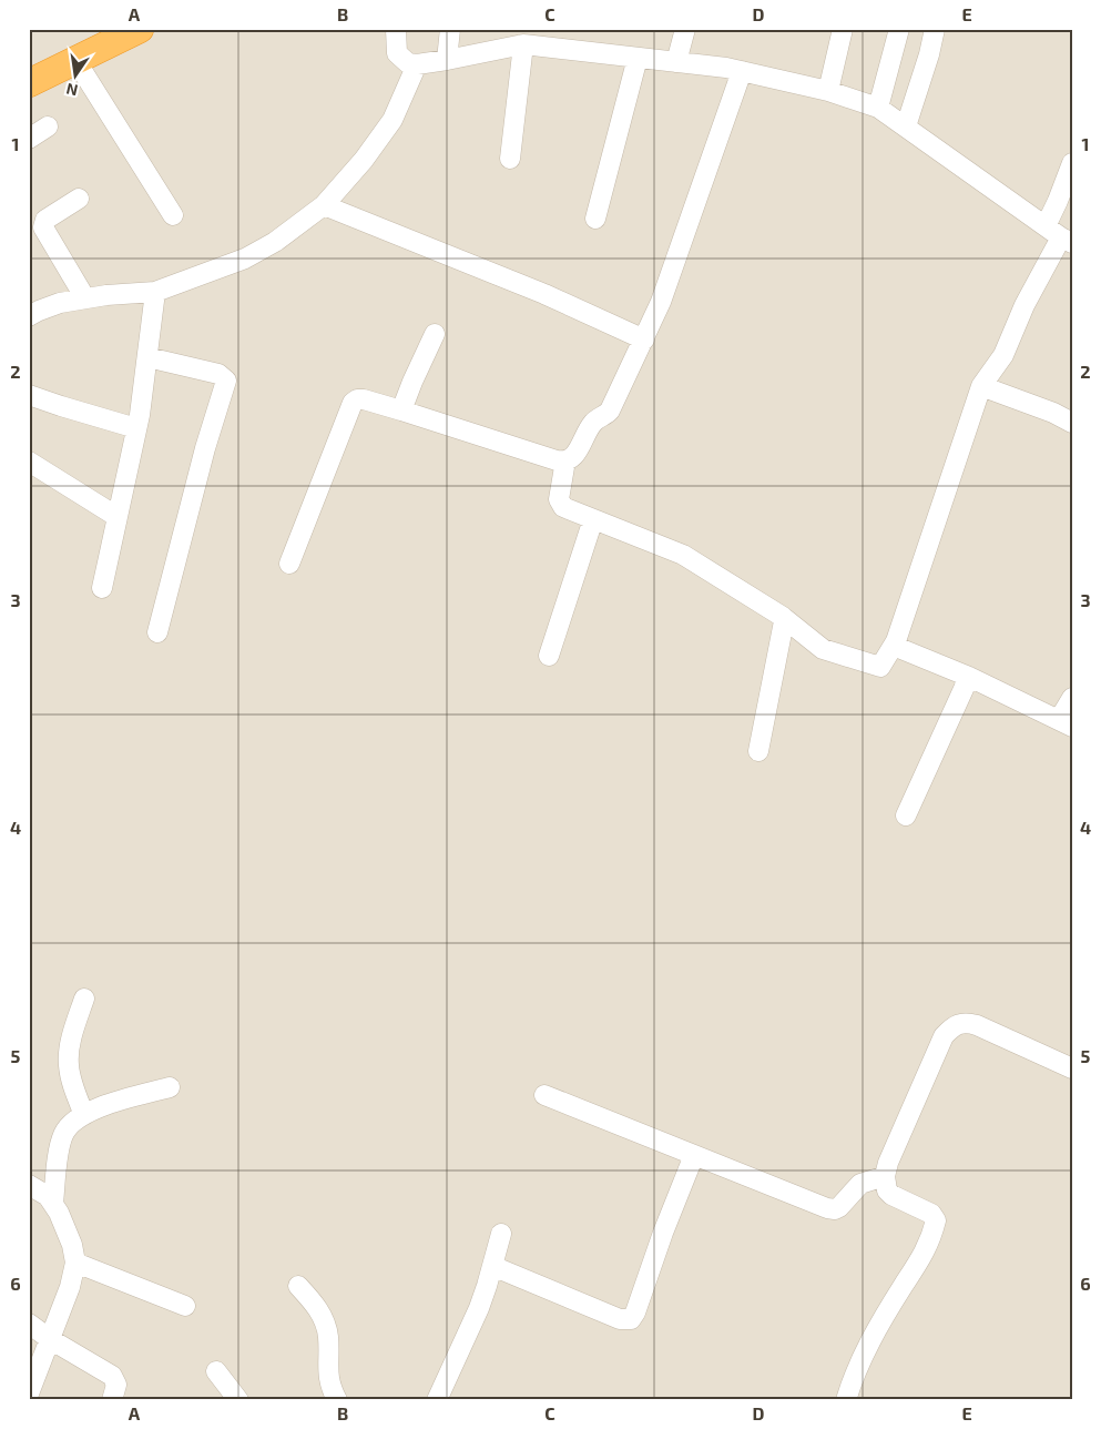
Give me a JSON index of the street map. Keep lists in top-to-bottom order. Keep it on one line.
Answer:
{"north":"bottom","grid":{"columns":["A","B","C","D","E"],"rows":["1","2","3","4","5","6"]}}
